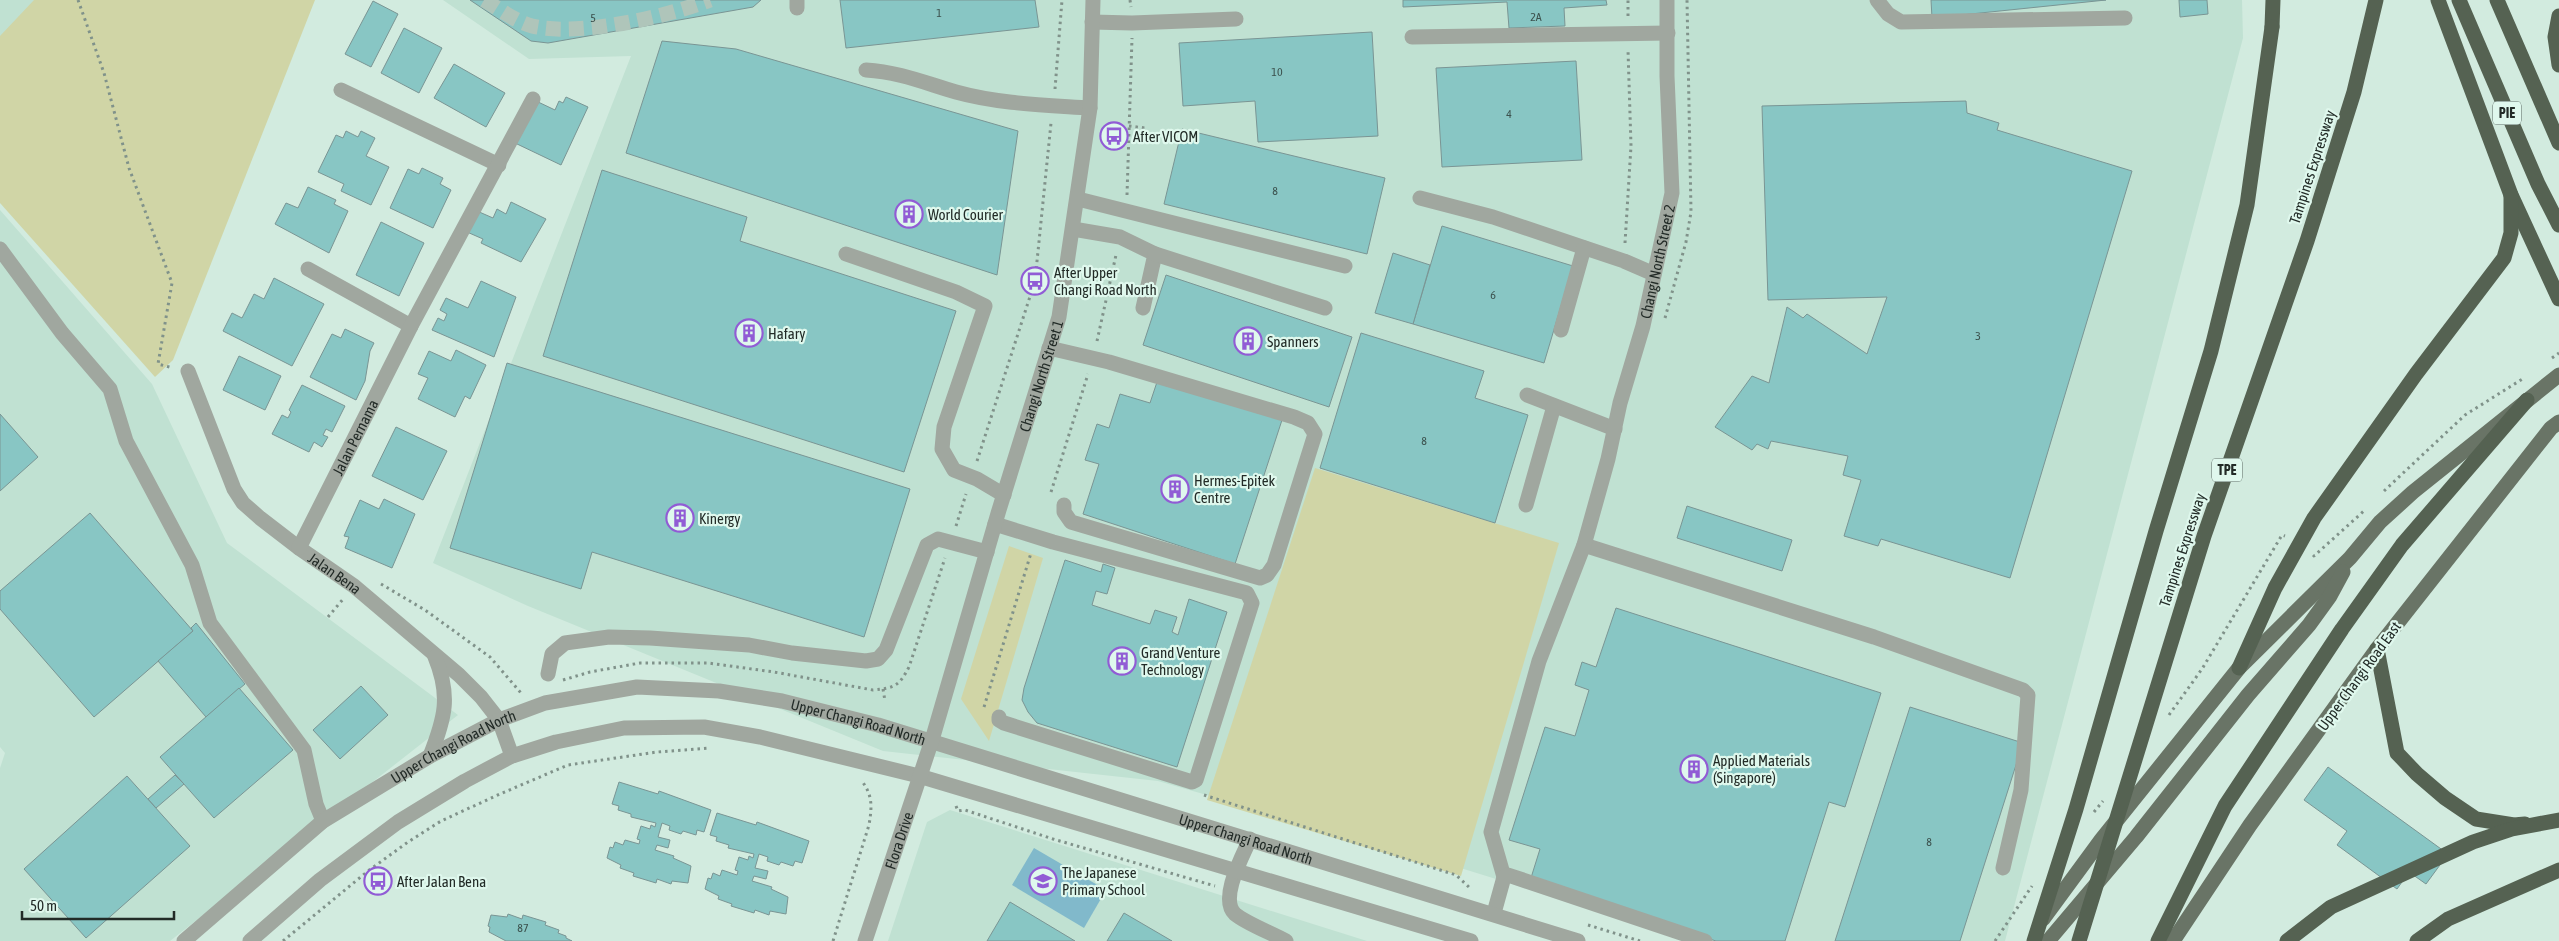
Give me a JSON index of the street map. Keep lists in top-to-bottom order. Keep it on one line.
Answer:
{"streets":{"highway":["PIE","Tampines Expressway","TPE"],"main road":["Upper Changi Road East"],"street":["Changi North Street 2","Changi North Street 1","Jalan Pernama","Jalan Bena","Upper Changi Road North","Flora Drive"]},"crossings":[["Changi North Street 1","Upper Changi Road North"],["Changi North Street 1","Flora Drive"],["Jalan Pernama","Jalan Bena"],["Jalan Bena","Upper Changi Road North"],["Upper Changi Road North","Flora Drive"]],"places":{"bus stop":["After VICOM","After Upper Changi Road North","After Jalan Bena"],"building":["World Courier","Hafary","Spanners","Hermes-Epitek Centre","Kinergy","Grand Venture Technology","Applied Materials (Singapore)"],"school or university":["The Japanese Primary School"]},"house_numbers":["1","2A","5","10","4","8","6","3","8","8","87"],"scale_bar":"50 m"}
